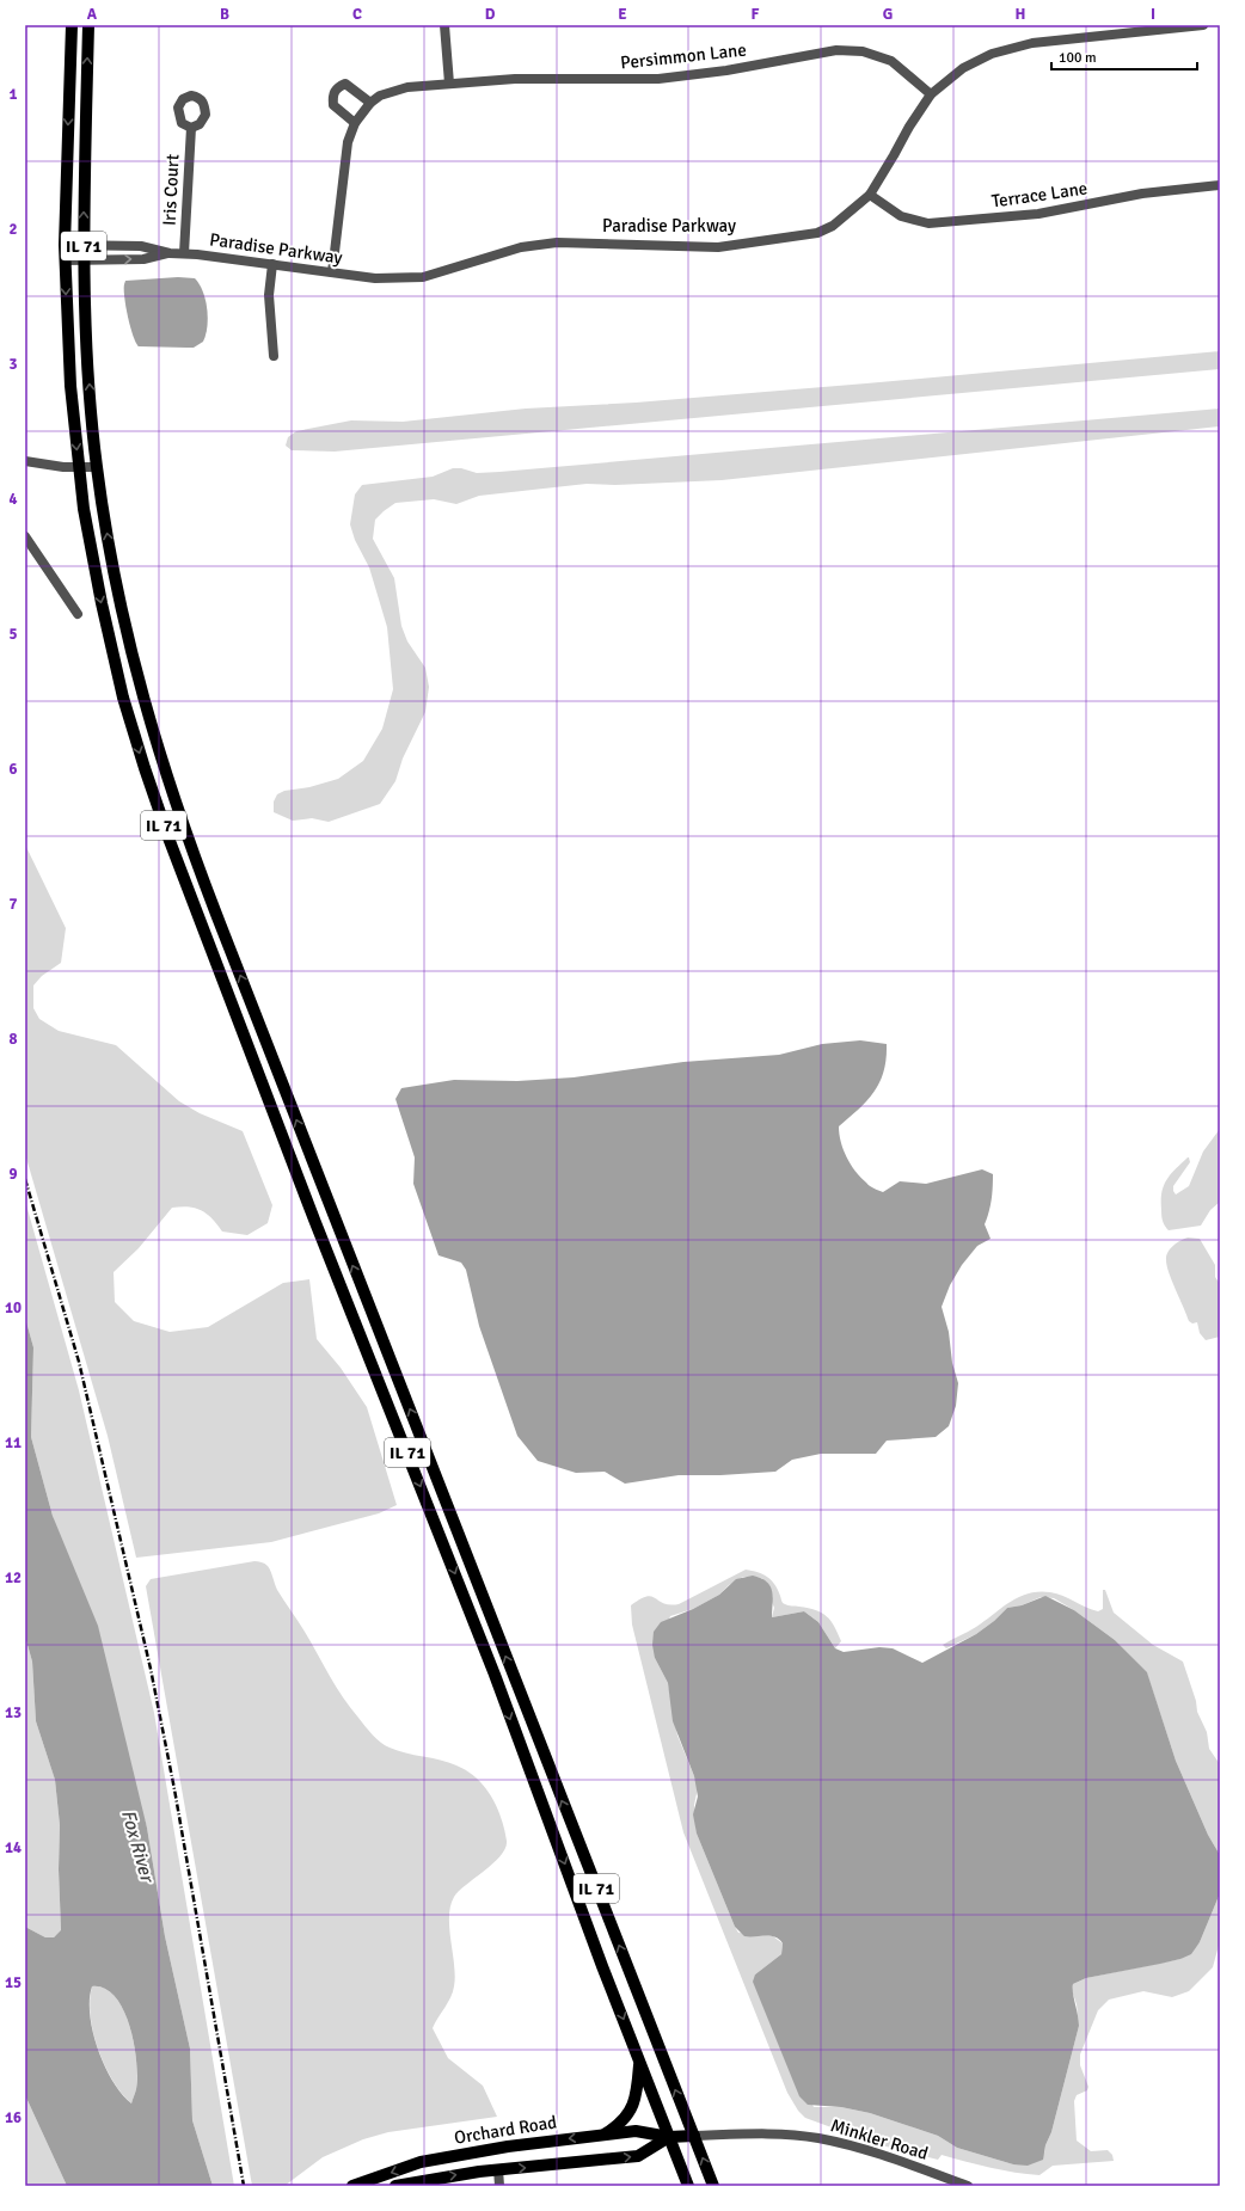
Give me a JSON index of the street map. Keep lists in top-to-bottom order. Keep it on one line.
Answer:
{"streets":{"main road":["IL 71","Orchard Road"],"street":["Persimmon Lane","Iris Court","Terrace Lane","Paradise Parkway","Minkler Road"]},"crossings":[["Persimmon Lane","Paradise Parkway"],["Iris Court","Paradise Parkway"],["Terrace Lane","Paradise Parkway"],["Paradise Parkway","IL 71"],["IL 71","Orchard Road"],["IL 71","Minkler Road"],["Orchard Road","Minkler Road"]],"water":["Fox River"],"scale_bar":"100 m","grid":{"columns":["A","B","C","D","E","F","G","H","I"],"rows":["1","2","3","4","5","6","7","8","9","10","11","12","13","14","15","16"]}}
